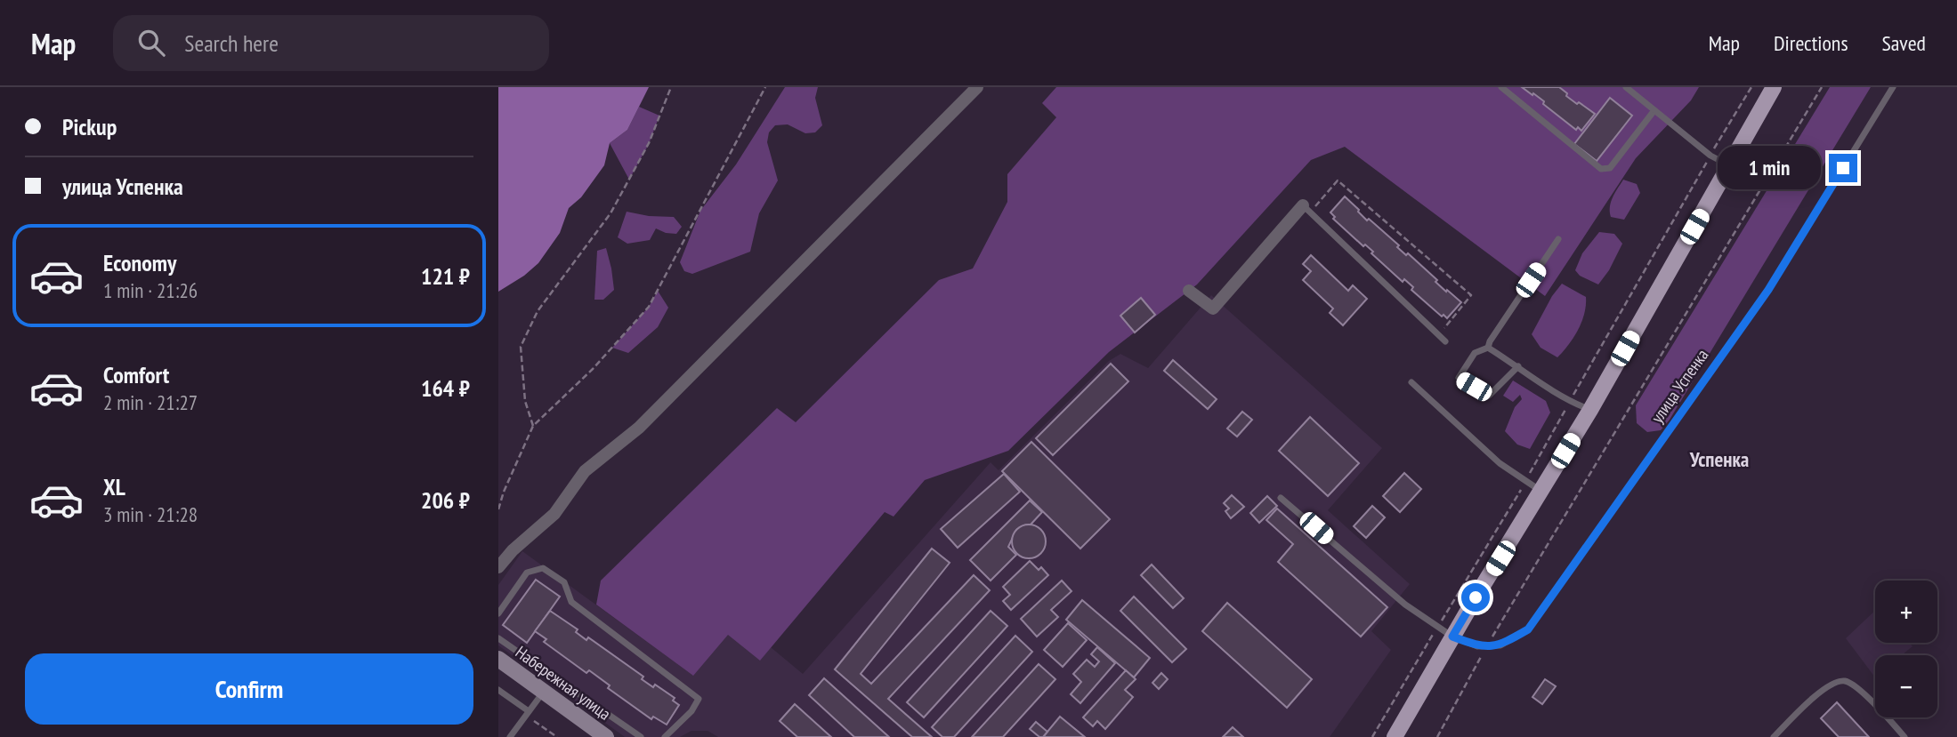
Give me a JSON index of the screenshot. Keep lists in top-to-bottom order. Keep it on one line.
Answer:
{"streets":{"main road":["Набережная улица"],"lane":["улица Успенка"]},"districts":["Успенка"],"page":{"header":"Map","search":"Search here","nav":["Map","Directions","Saved"],"banner":["Pickup","улица Успенка"],"bubble":"1 min","list":[{"name":"Economy","note":"1 min · 21:26","value":"121 ₽"},{"name":"Comfort","note":"2 min · 21:27","value":"164 ₽"},{"name":"XL","note":"3 min · 21:28","value":"206 ₽"}],"map_buttons":["+","−"],"buttons":"Confirm"}}
